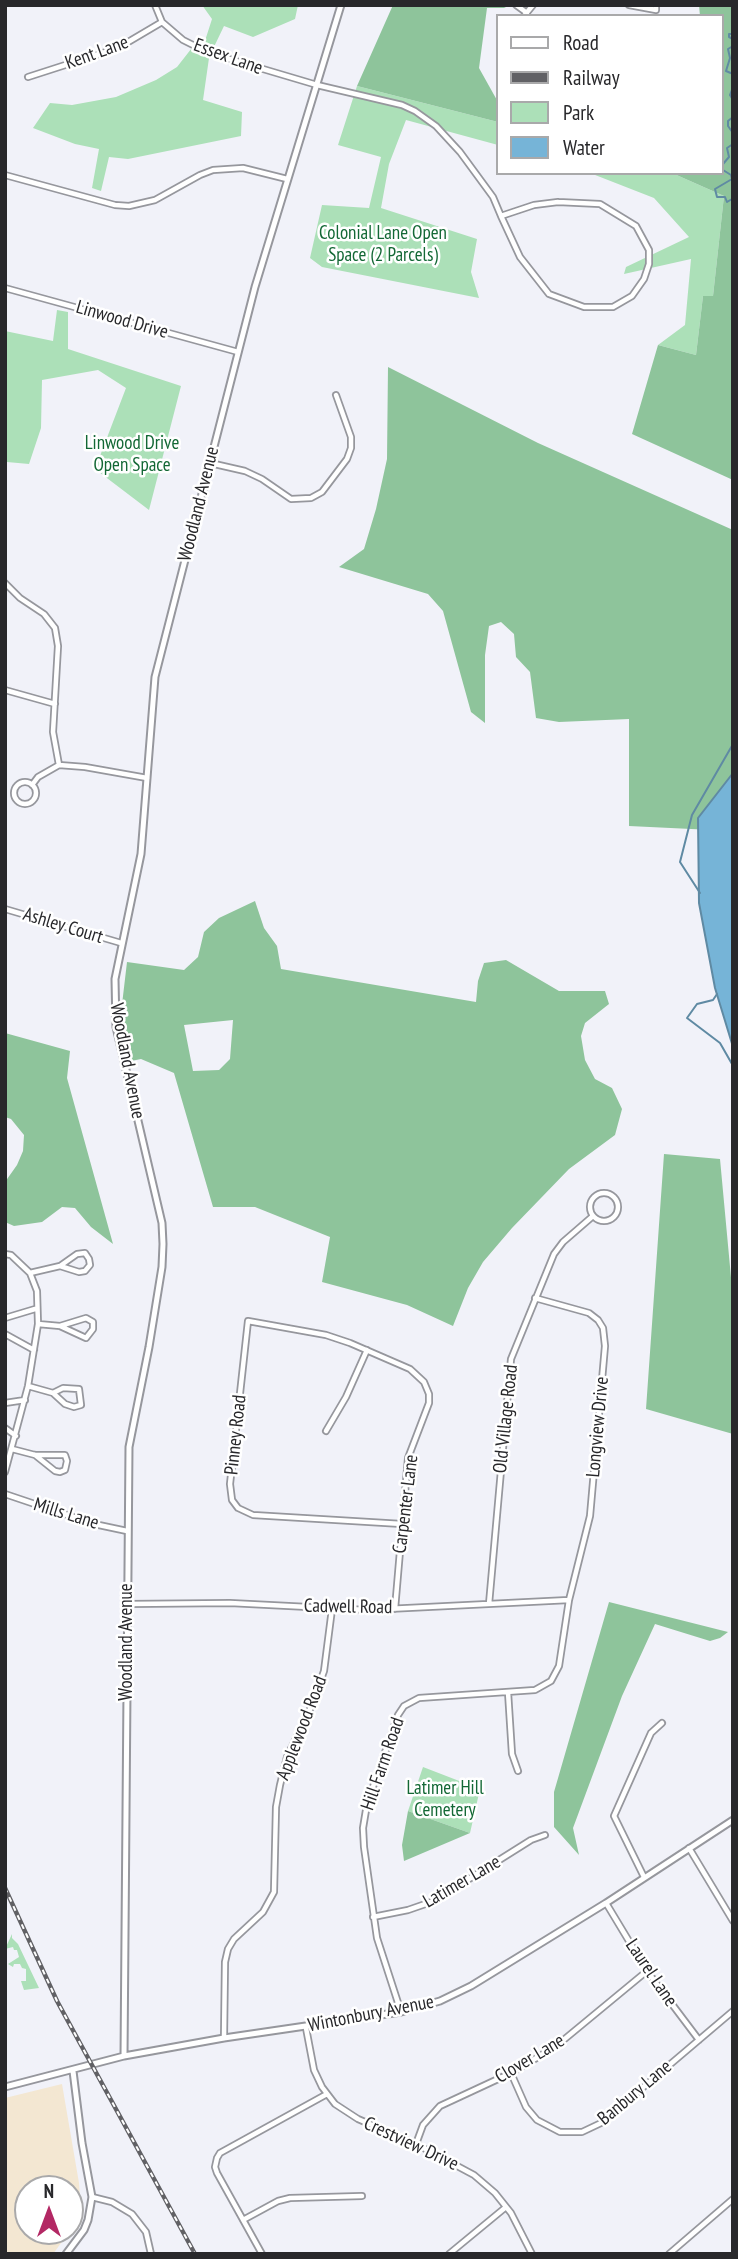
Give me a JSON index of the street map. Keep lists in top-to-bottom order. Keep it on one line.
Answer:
{"streets":{"street":["Kent Lane","Essex Lane","Linwood Drive","Woodland Avenue","Ashley Court","Old Village Road","Longview Drive","Pinney Road","Carpenter Lane","Mills Lane","Cadwell Road","Applewood Road","Hill Farm Road","Latimer Lane","Laurel Lane","Wintonbury Avenue","Clover Lane","Banbury Lane","Crestview Drive"]},"crossings":[["Kent Lane","Essex Lane"],["Essex Lane","Woodland Avenue"],["Linwood Drive","Woodland Avenue"],["Woodland Avenue","Ashley Court"],["Woodland Avenue","Mills Lane"],["Woodland Avenue","Cadwell Road"],["Woodland Avenue","Wintonbury Avenue"],["Old Village Road","Longview Drive"],["Old Village Road","Cadwell Road"],["Longview Drive","Cadwell Road"],["Longview Drive","Hill Farm Road"],["Pinney Road","Carpenter Lane"],["Carpenter Lane","Cadwell Road"],["Cadwell Road","Applewood Road"],["Cadwell Road","Hill Farm Road"],["Applewood Road","Wintonbury Avenue"],["Hill Farm Road","Latimer Lane"],["Hill Farm Road","Wintonbury Avenue"],["Laurel Lane","Wintonbury Avenue"],["Laurel Lane","Clover Lane"],["Laurel Lane","Banbury Lane"],["Wintonbury Avenue","Crestview Drive"],["Clover Lane","Banbury Lane"],["Clover Lane","Crestview Drive"]],"parks":["Colonial Lane Open Space (2 Parcels)","Linwood Drive Open Space","Latimer Hill Cemetery"],"legend":["Road","Railway","Park","Water"],"north":"top"}
